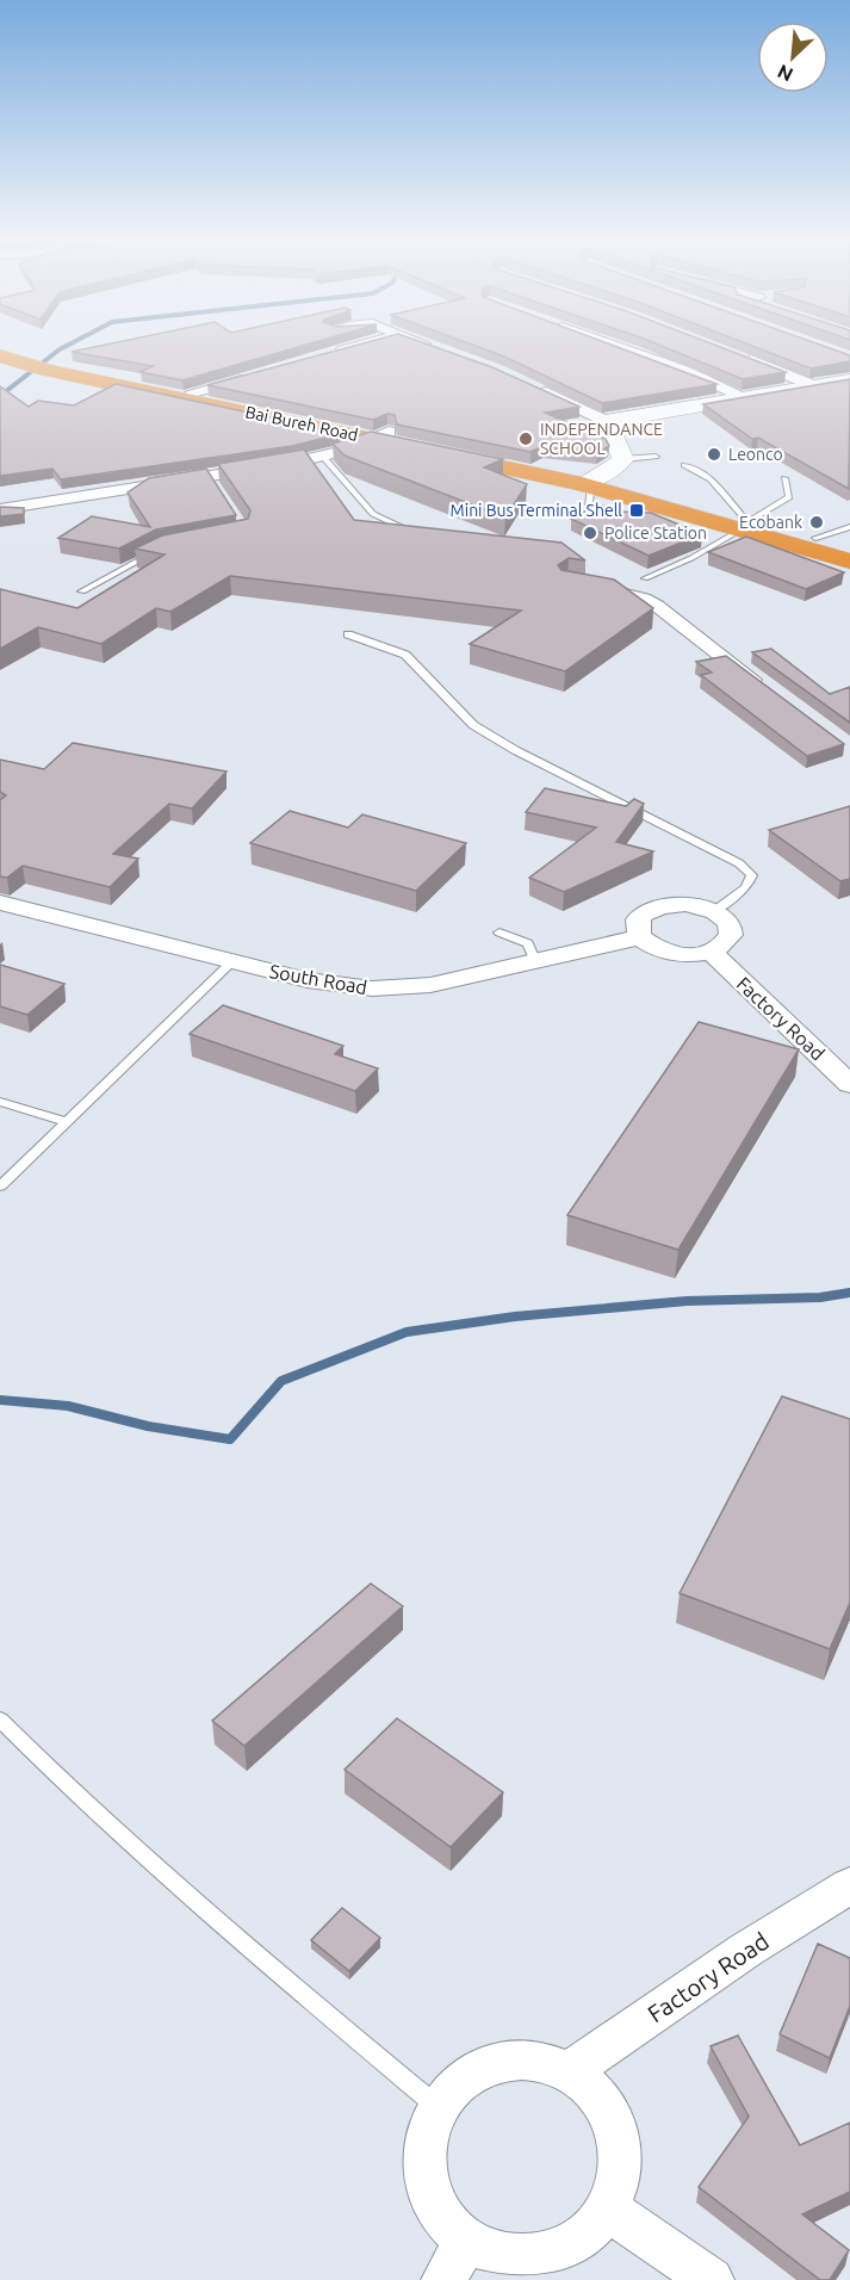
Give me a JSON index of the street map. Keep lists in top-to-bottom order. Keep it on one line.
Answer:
{"streets":{"highway":["Bai Bureh Road"],"street":["South Road","Factory Road"]},"places":{"other":["INDEPENDANCE SCHOOL","Leonco","Ecobank","Police Station"],"transit":["Mini Bus Terminal Shell"]},"north":"bottom left"}
